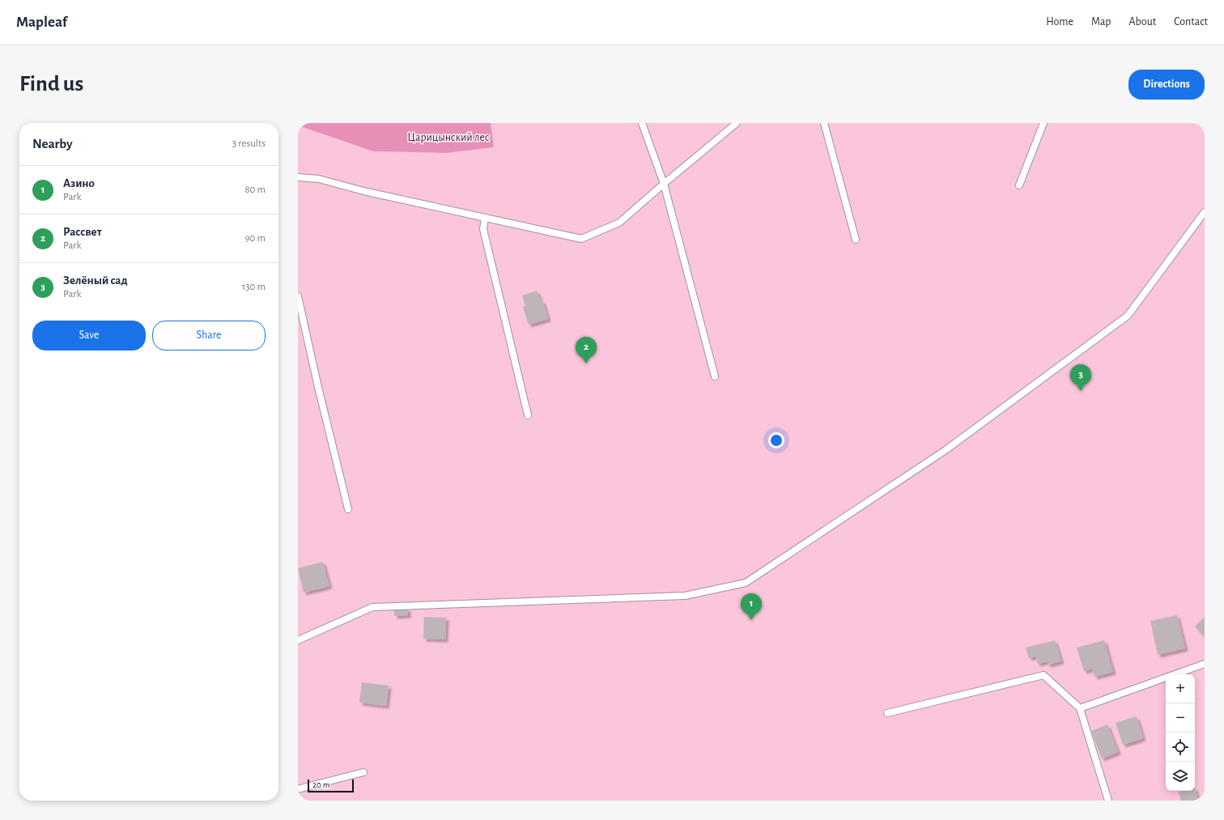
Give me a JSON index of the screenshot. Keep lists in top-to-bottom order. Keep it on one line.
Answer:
{"parks":["Царицынский лес"],"scale_bar":"20 m","page":{"header":"Mapleaf","nav":["Home","Map","About","Contact"],"buttons":["Directions",["Save","Share"]],"title":"Find us","heading":["Nearby","3 results"],"list":[{"mark":"1","name":"Азино","note":"Park","value":"80 m"},{"mark":"2","name":"Рассвет","note":"Park","value":"90 m"},{"mark":"3","name":"Зелёный сад","note":"Park","value":"130 m"}],"pins":["2","3","1"],"map_buttons":["+","−"],"scale":"20 m"}}
